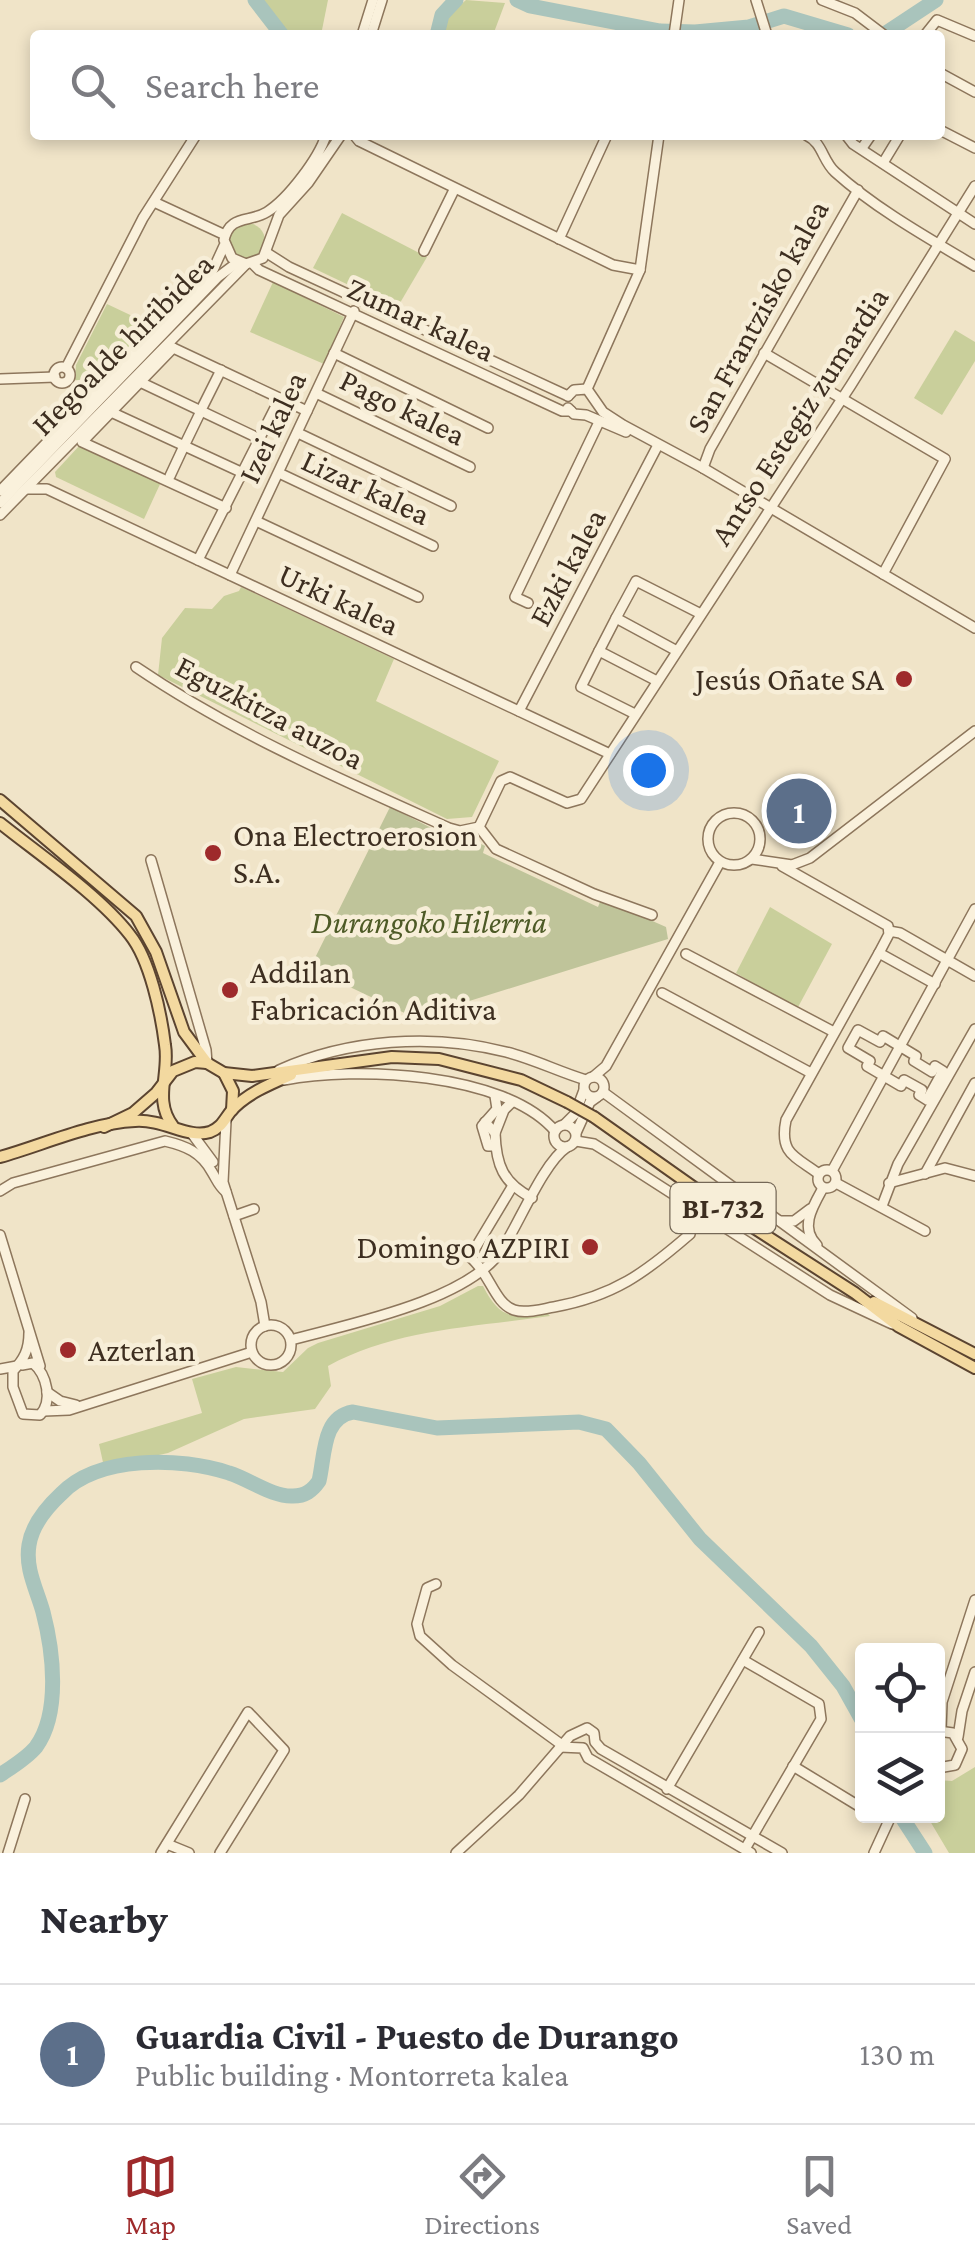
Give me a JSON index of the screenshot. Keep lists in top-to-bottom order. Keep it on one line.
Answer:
{"streets":{"main road":["BI-732"],"street":["San Frantzisko kalea","Zumar kalea","Hegoalde hiribidea","Pago kalea","Antso Estegiz zumardia","Izei kalea","Lizar kalea","Ezki kalea","Urki kalea","Eguzkitza auzoa"]},"crossings":[["Zumar kalea","Hegoalde hiribidea"],["Zumar kalea","Izei kalea"],["Pago kalea","Izei kalea"],["Antso Estegiz zumardia","Urki kalea"],["Antso Estegiz zumardia","Eguzkitza auzoa"],["Izei kalea","Lizar kalea"],["Izei kalea","Urki kalea"],["Ezki kalea","Urki kalea"]],"parks":["Durangoko Hilerria"],"places":["Jesús Oñate SA","Ona Electroerosion S.A.","Addilan Fabricación Aditiva","Domingo AZPIRI","Azterlan"],"page":{"search":"Search here","pins":"1","heading":"Nearby","list":[{"mark":"1","name":"Guardia Civil - Puesto de Durango","note":"Public building · Montorreta kalea","value":"130 m"}],"nav":["Map","Directions","Saved"]}}
